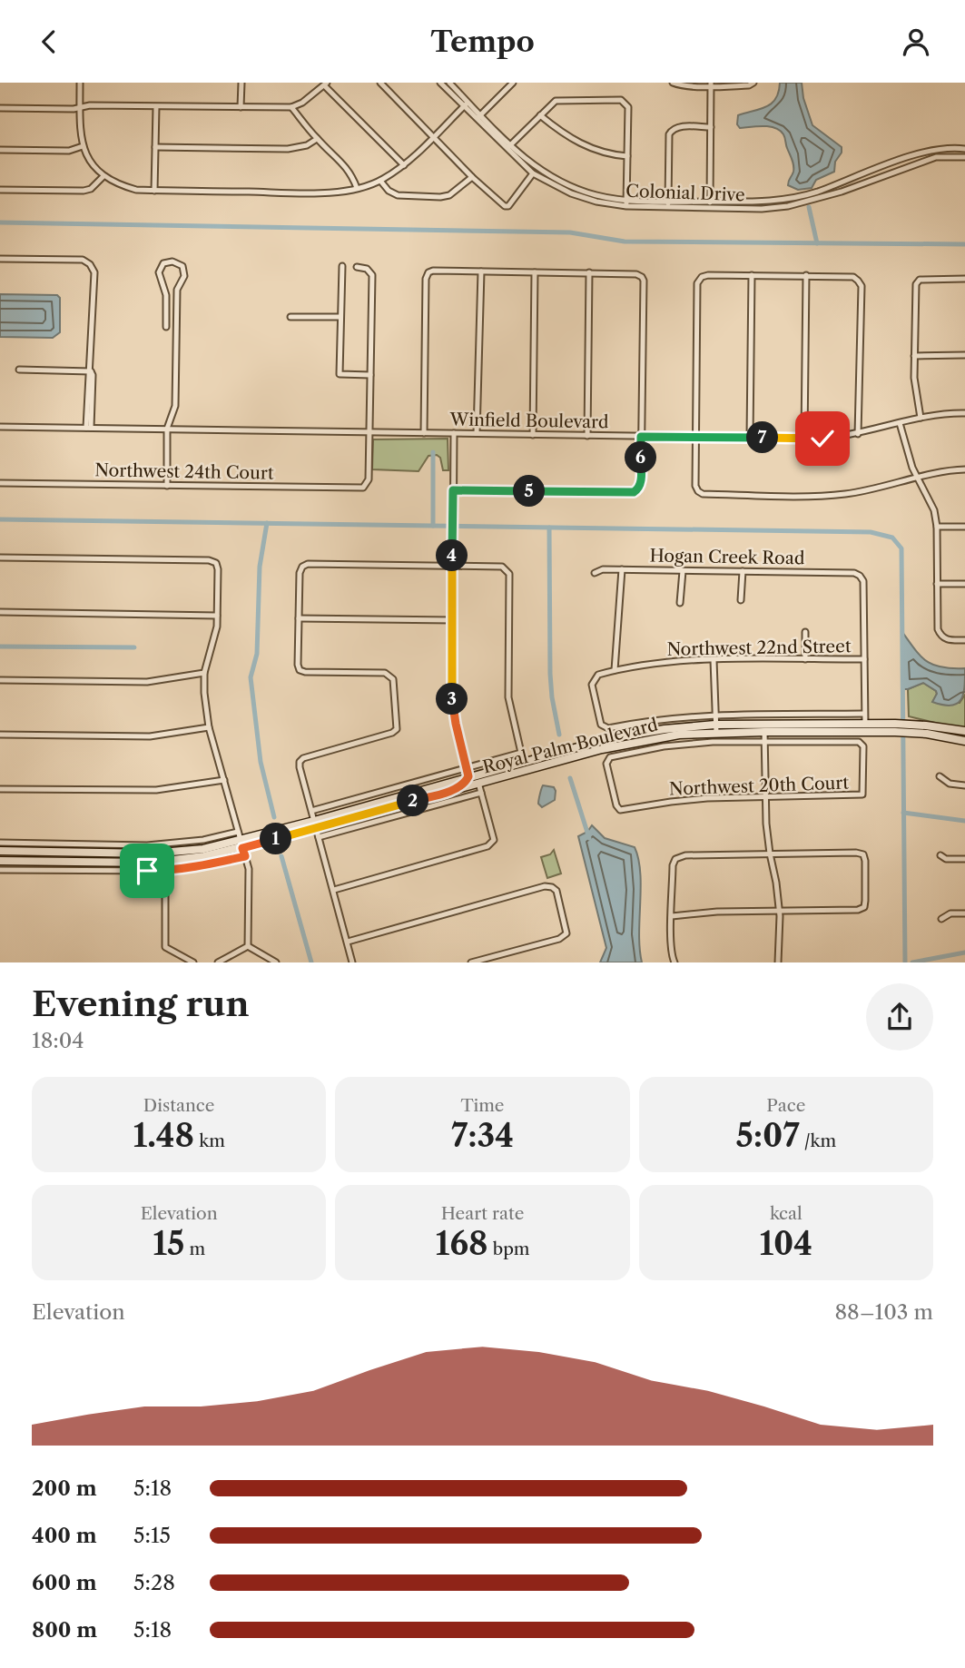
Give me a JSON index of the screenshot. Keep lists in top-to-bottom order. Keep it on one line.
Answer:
{"streets":{"main road":["Royal Palm Boulevard"],"street":["Colonial Drive","Winfield Boulevard","Northwest 24th Court","Hogan Creek Road","Northwest 22nd Street","Northwest 20th Court"]},"crossings":[["Winfield Boulevard","Northwest 24th Court"],["Hogan Creek Road","Northwest 22nd Street"]],"page":{"header":"Tempo","pins":["7","6","5","4","3","2","1"],"heading":["Evening run","18:04"],"stats":[["Distance","1.48 km"],["Time","7:34"],["Pace","5:07 /km"],["Elevation","15 m"],["Heart rate","168 bpm"],["kcal","104"]],"chart":["Elevation","88–103 m"],"list":[{"name":"200 m","note":"5:18"},{"name":"400 m","note":"5:15"},{"name":"600 m","note":"5:28"},{"name":"800 m","note":"5:18"}]}}
